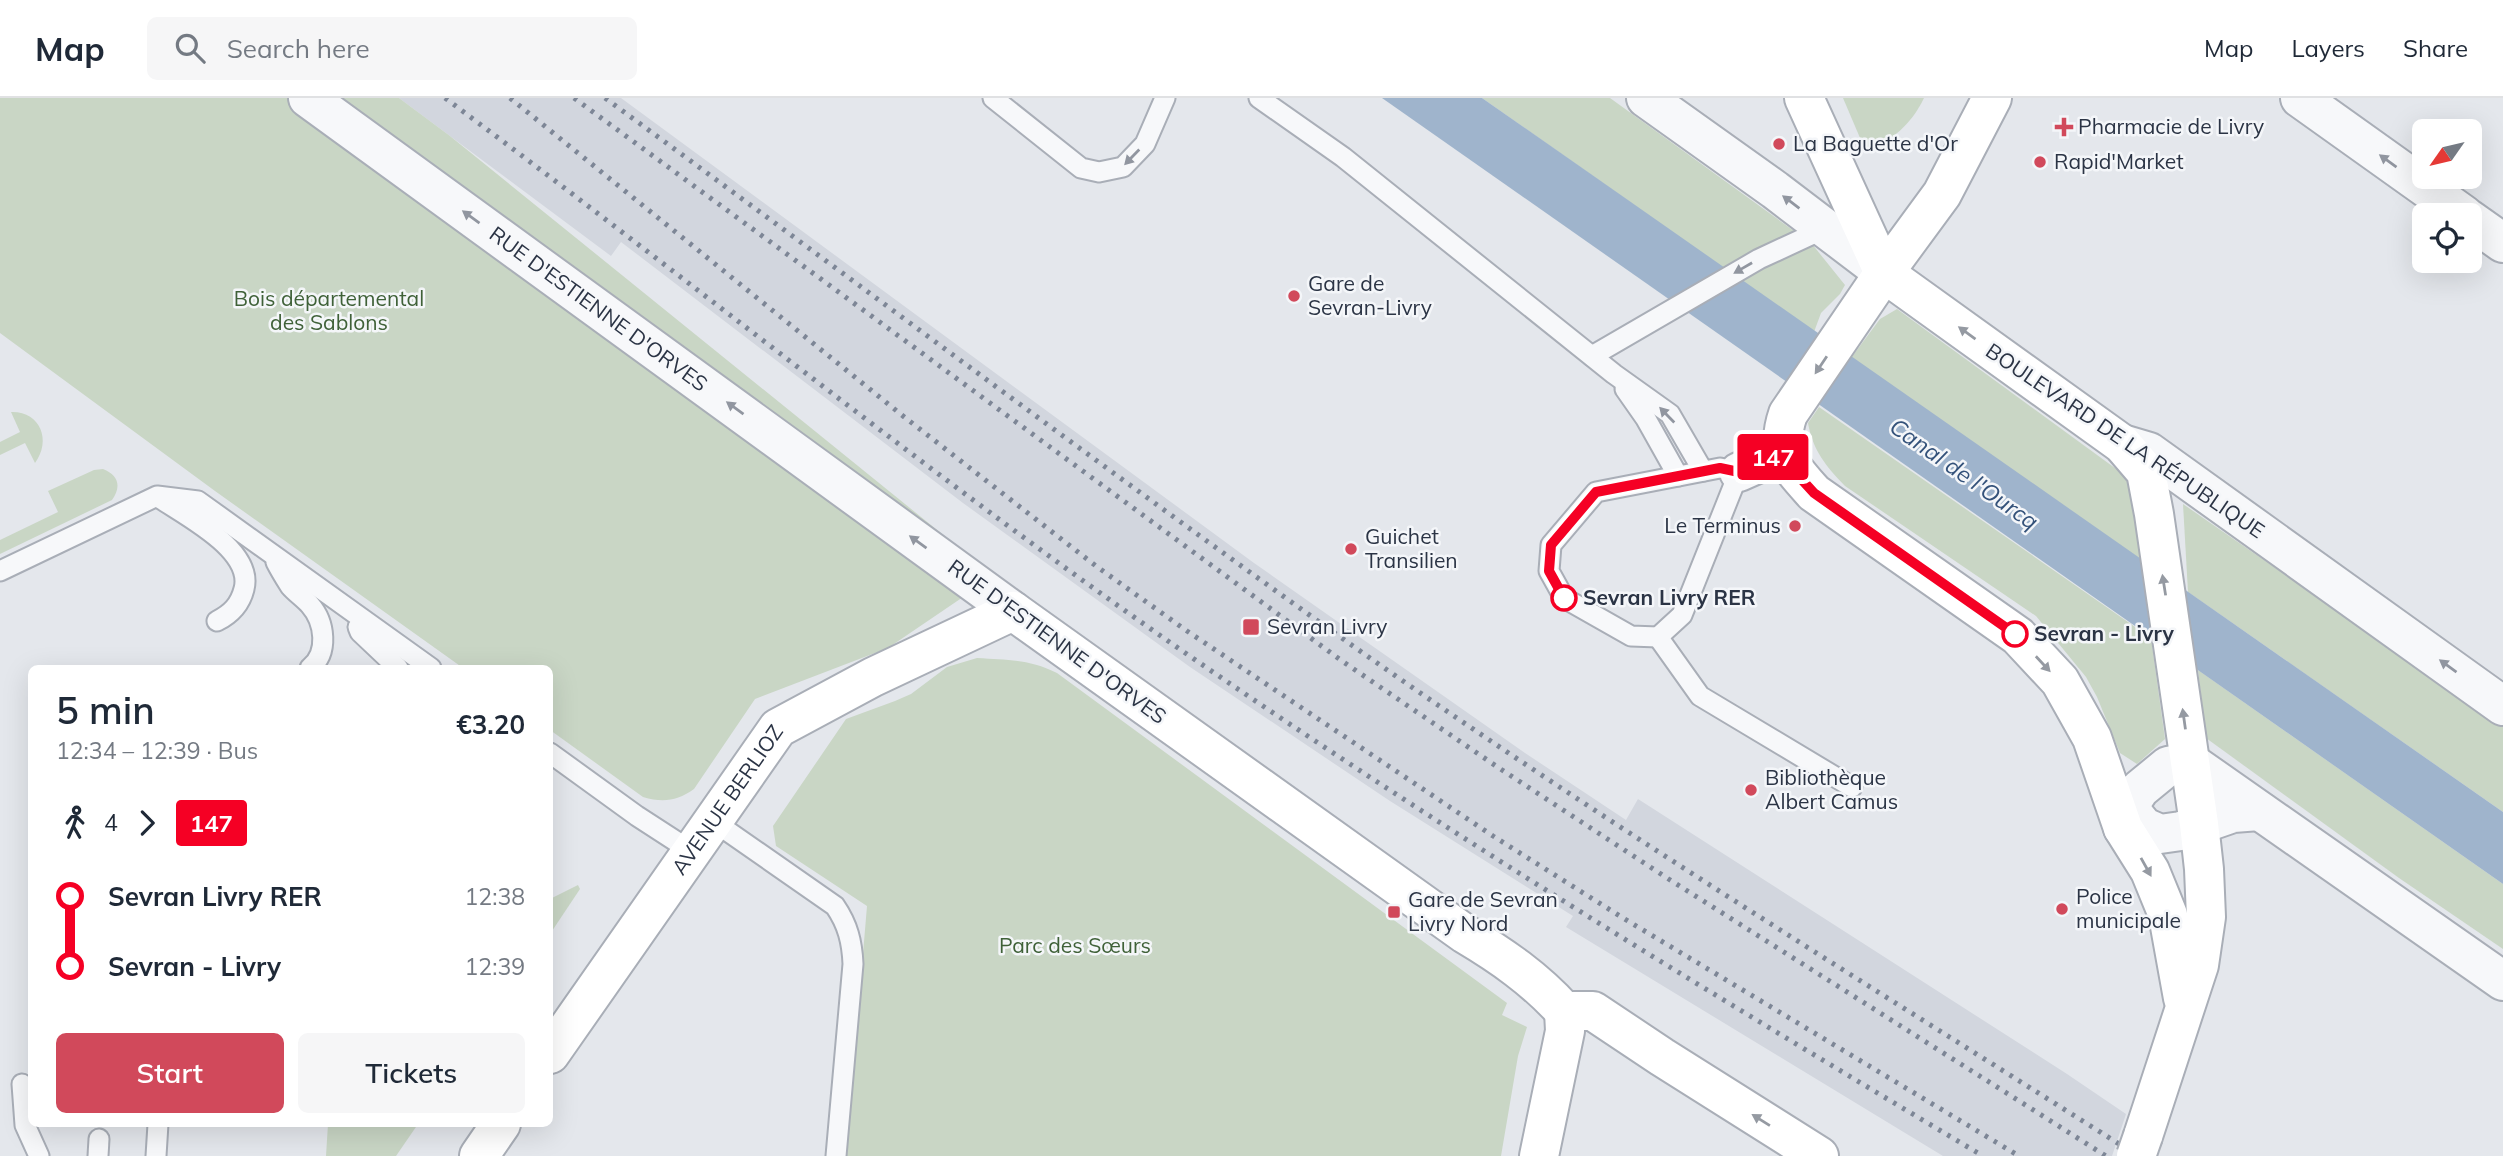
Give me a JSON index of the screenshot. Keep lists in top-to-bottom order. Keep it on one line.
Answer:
{"streets":{"main road":["RUE D'ESTIENNE D'ORVES","BOULEVARD DE LA RÉPUBLIQUE","AVENUE BERLIOZ"]},"crossings":[["RUE D'ESTIENNE D'ORVES","AVENUE BERLIOZ"]],"one_way":["RUE D'ESTIENNE D'ORVES"],"water":["Canal de l'Ourcq"],"parks":["Bois départemental des Sablons","Parc des Sœurs"],"places":{"health":["Pharmacie de Livry"],"other":["La Baguette d'Or","Rapid'Market","Gare de Sevran-Livry","Le Terminus","Guichet Transilien","Sevran Livry RER","Sevran - Livry","Bibliothèque Albert Camus","Police municipale"],"transit":["Sevran Livry","Gare de Sevran Livry Nord"]},"lines":["bus line 147"],"north":"bottom left","page":{"header":"Map","search":"Search here","nav":["Map","Layers","Share"],"on_map":"147","heading":["5 min","12:34 – 12:39 · Bus","€3.20"],"legs":["4","147"],"list":[{"name":"Sevran Livry RER","value":"12:38"},{"name":"Sevran - Livry","value":"12:39"}],"buttons":["Start","Tickets"]}}
